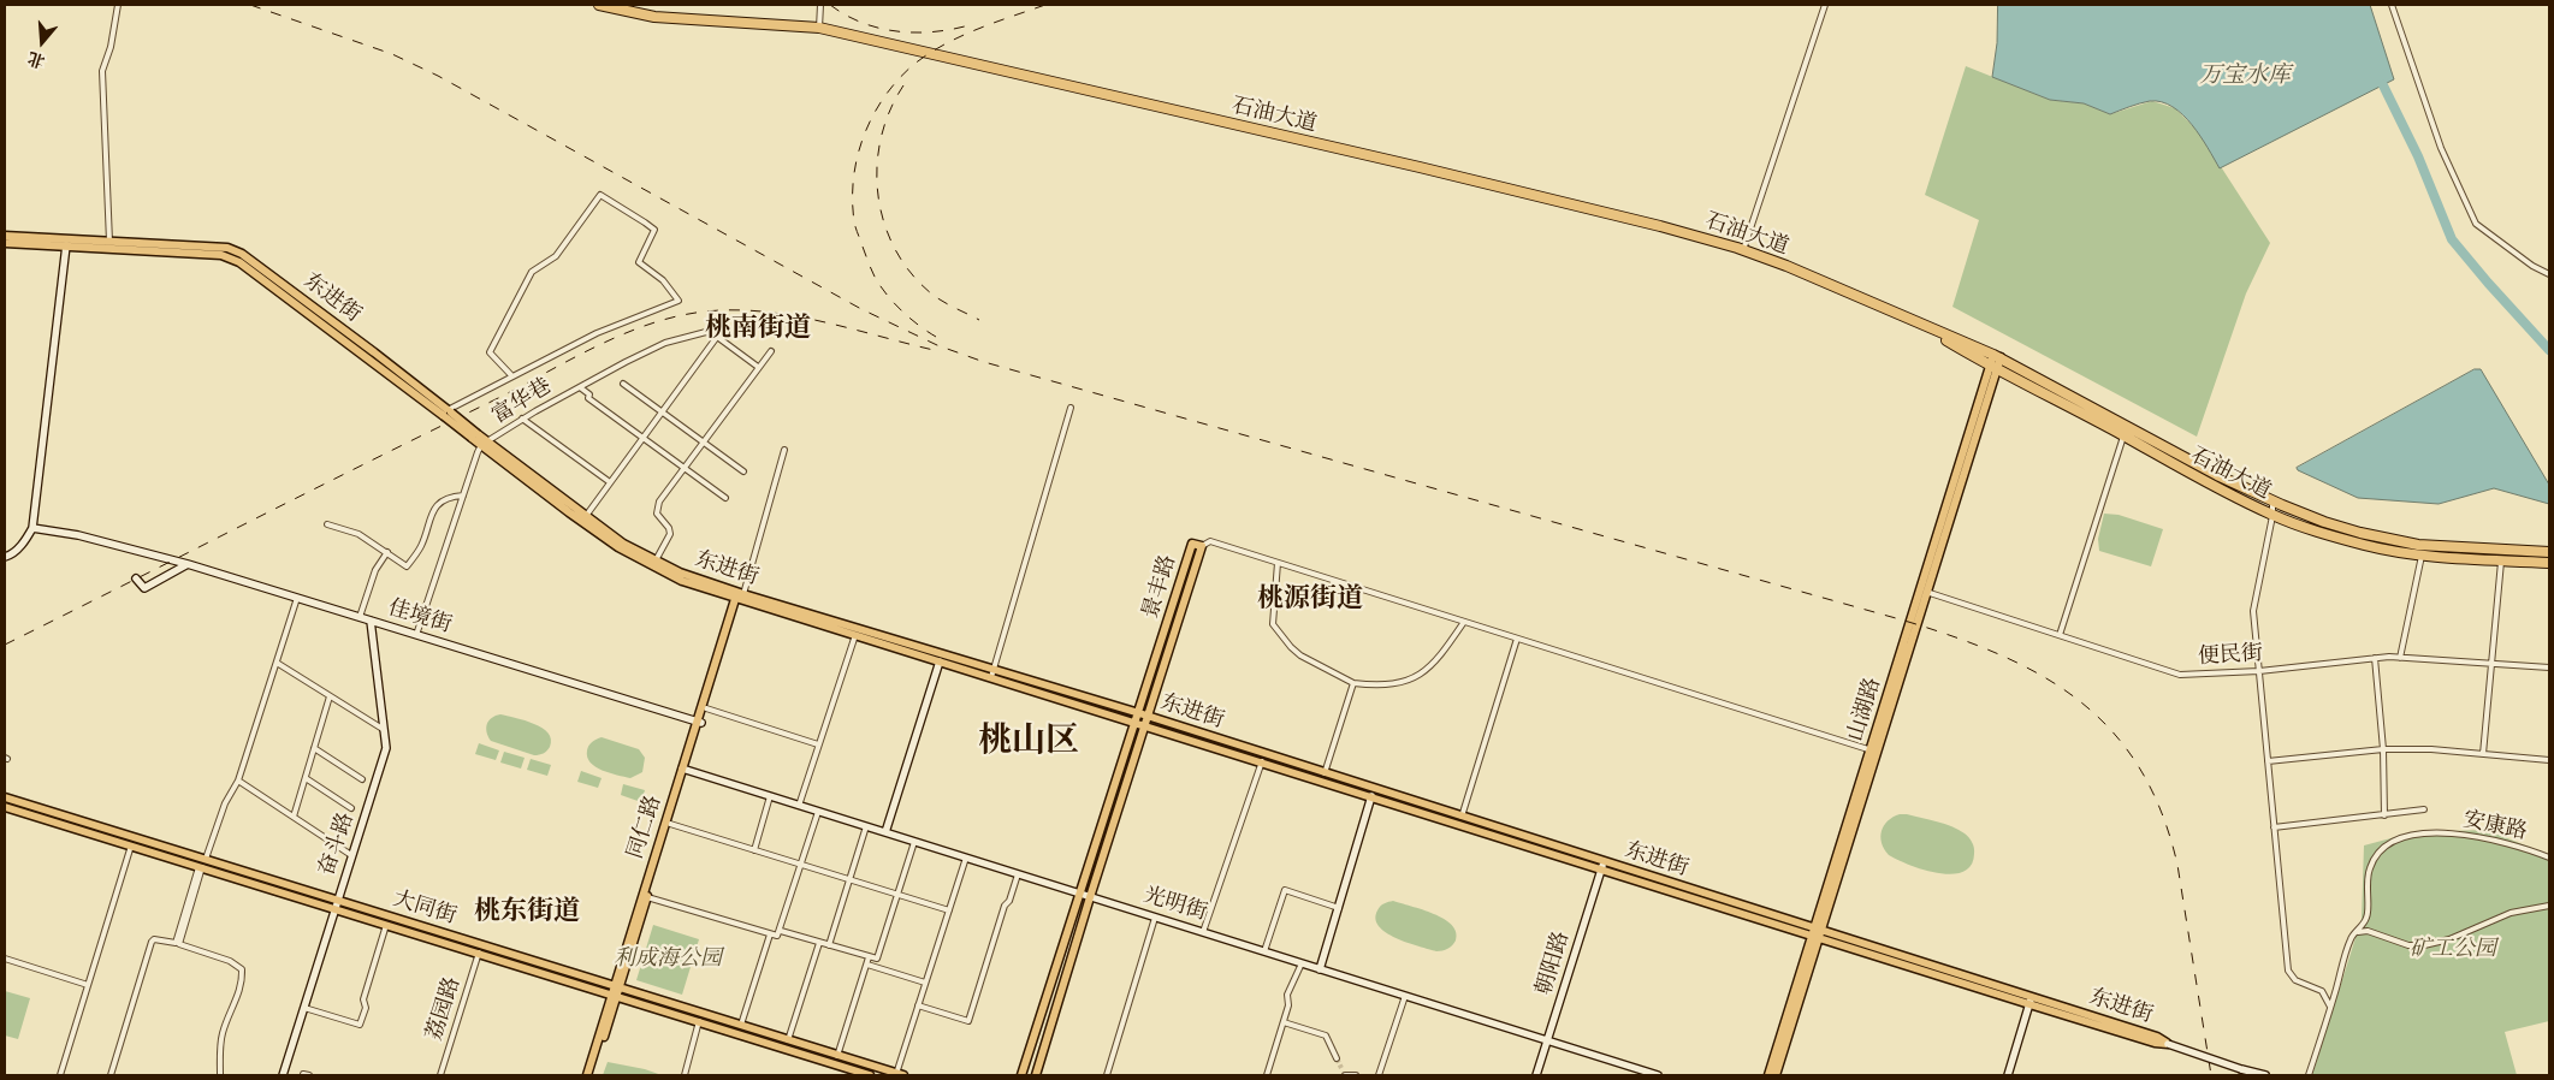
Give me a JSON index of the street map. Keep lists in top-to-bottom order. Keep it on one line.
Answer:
{"streets":{"highway":["石油大道"],"main road":["东进街","景丰路","山湖路","同仁路","大同街"],"street":["富华巷","佳境街","便民街","安康路","奋斗路","光明街","朝阳路","荔园路"]},"crossings":[["石油大道","山湖路"],["东进街","富华巷"],["东进街","景丰路"],["东进街","山湖路"],["东进街","同仁路"],["东进街","朝阳路"],["富华巷","佳境街"],["景丰路","光明街"],["佳境街","同仁路"],["佳境街","奋斗路"],["便民街","山湖路"],["同仁路","光明街"],["同仁路","大同街"],["奋斗路","大同街"],["光明街","朝阳路"],["大同街","荔园路"]],"districts":["桃南街道","桃源街道","桃山区","桃东街道"],"water":["万宝水库"],"parks":["矿工公园","利成海公园"],"north":"bottom"}
